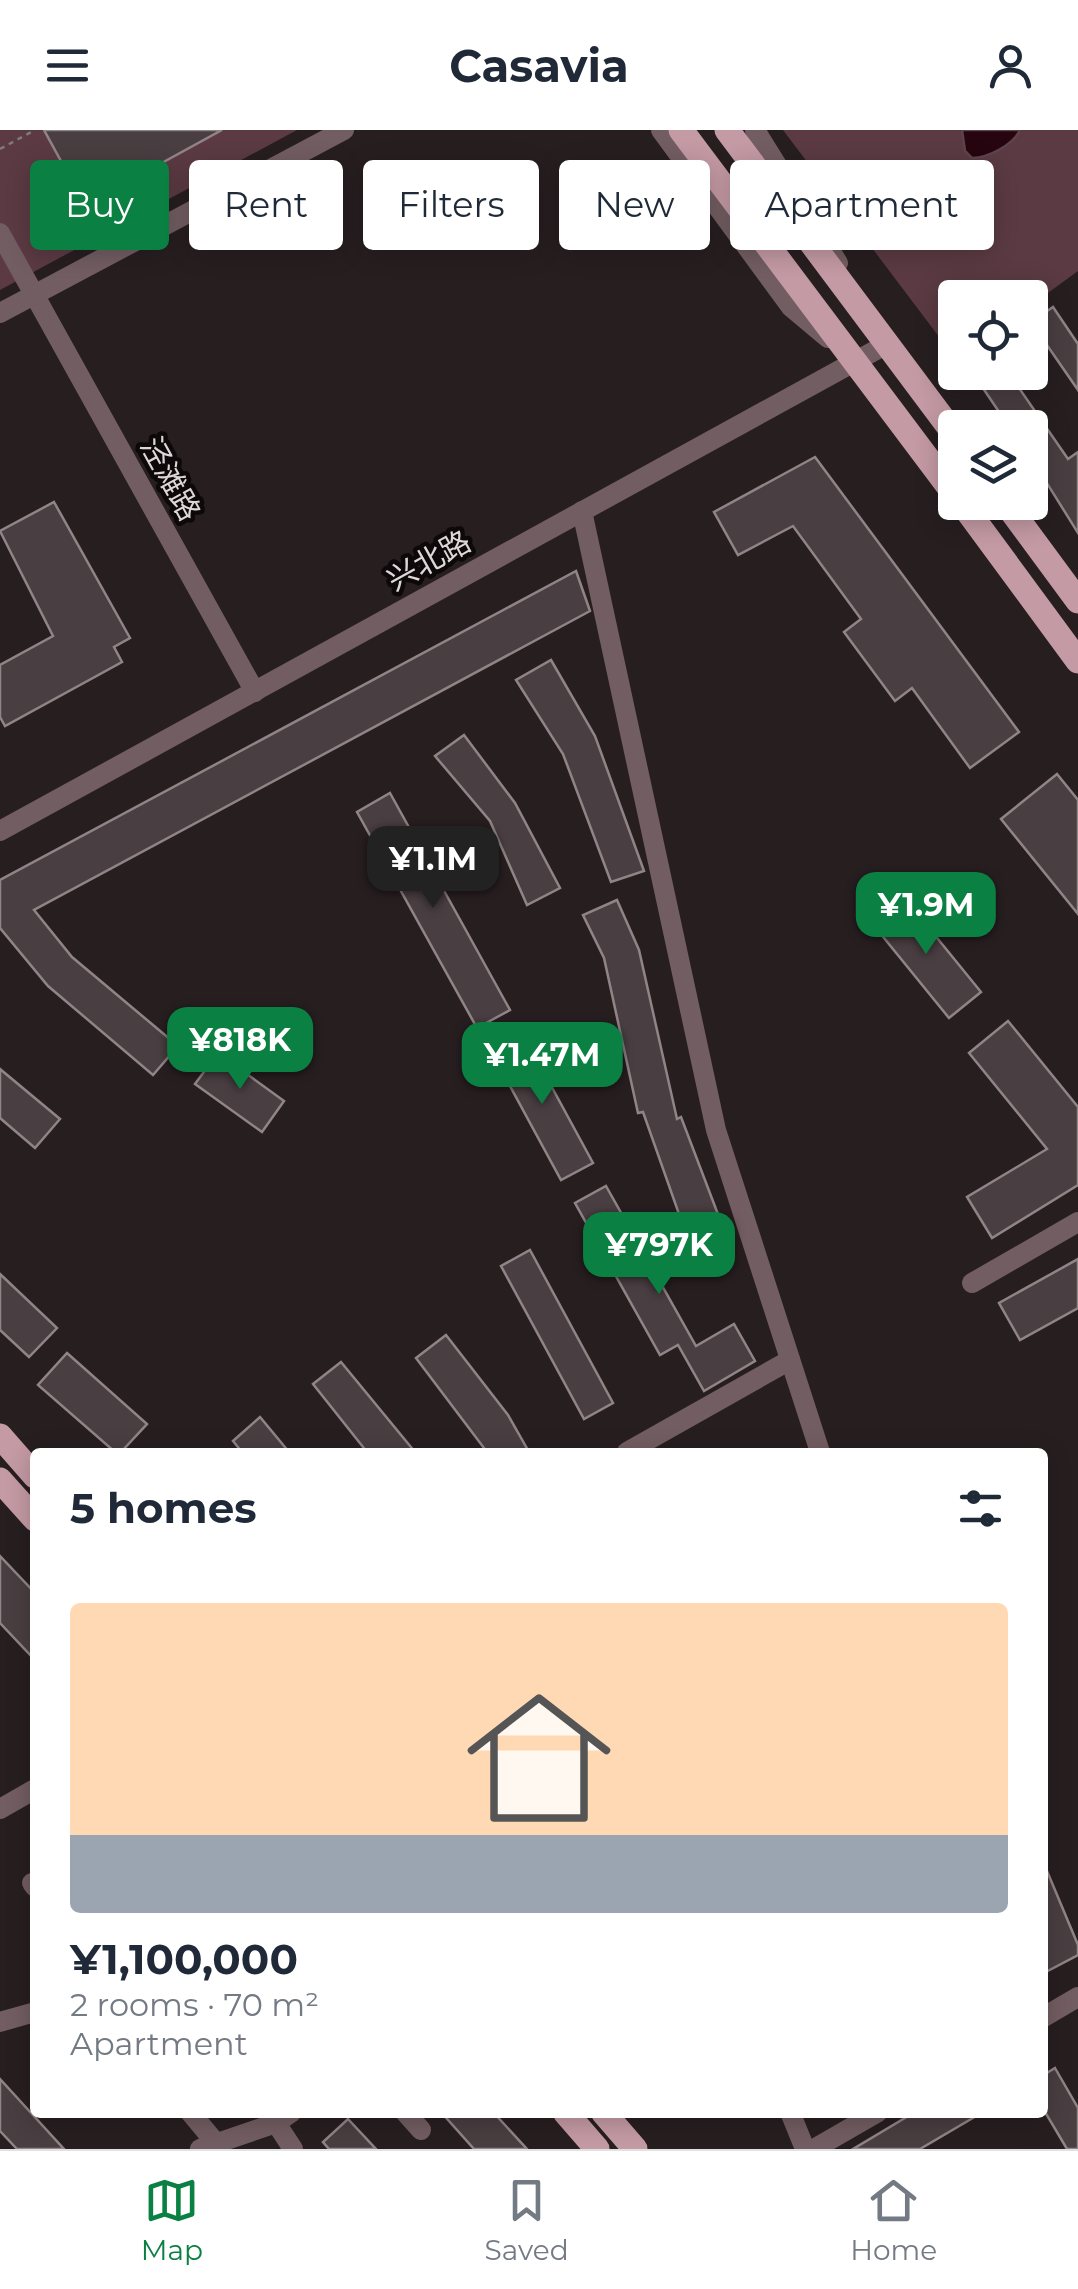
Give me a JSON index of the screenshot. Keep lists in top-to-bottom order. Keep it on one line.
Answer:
{"streets":{"street":["泾滩路","兴北路"]},"crossings":[["泾滩路","兴北路"]],"page":{"header":"Casavia","chip":["Buy","Rent","Filters","New","Apartment"],"price":["¥1.1M","¥1.9M","¥818K","¥1.47M","¥797K"],"heading":"5 homes","list":[{"name":"¥1,100,000","note":"2 rooms · 70 m² · Apartment"}],"tabs":["Map","Saved","Home"]}}
